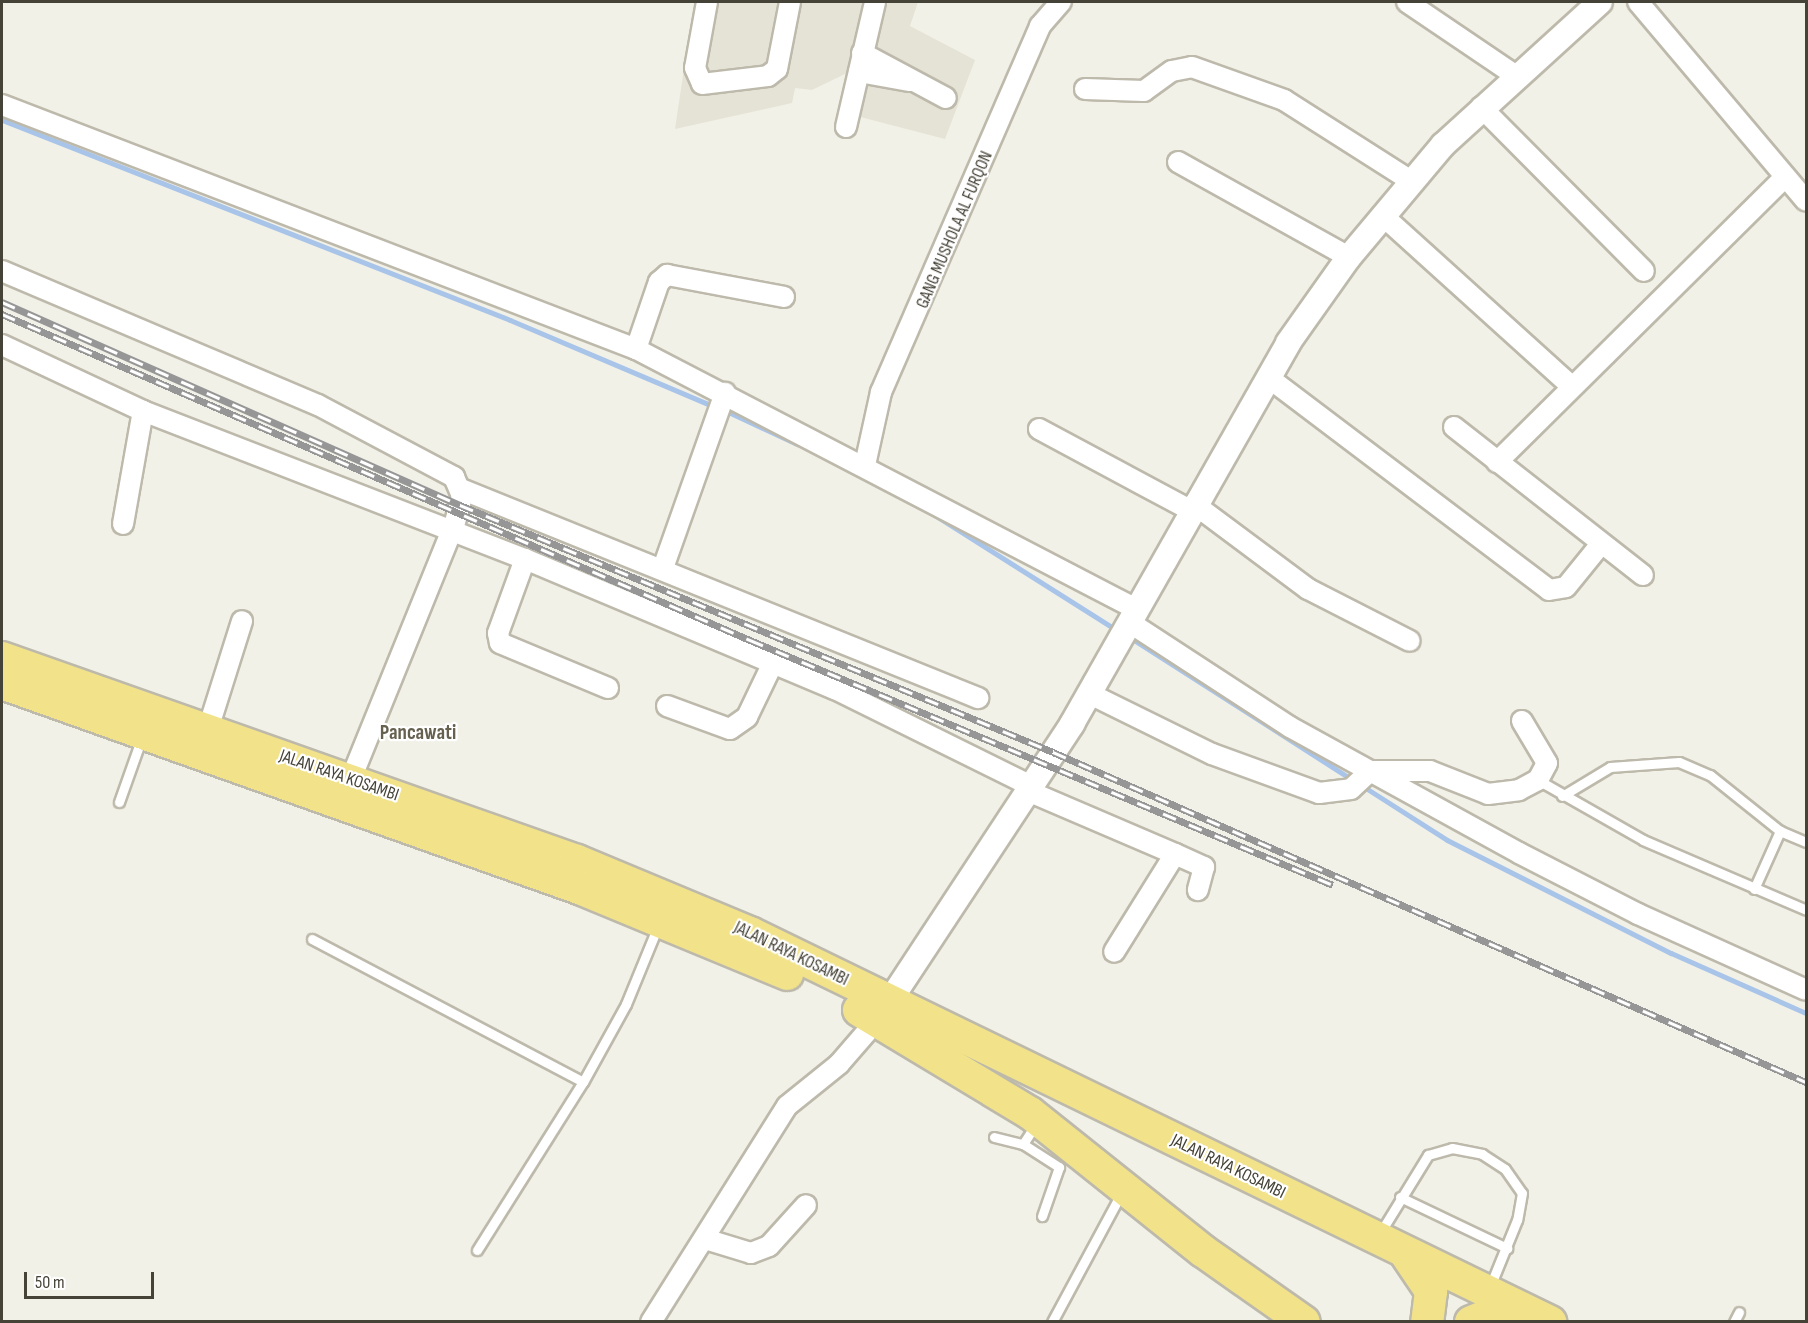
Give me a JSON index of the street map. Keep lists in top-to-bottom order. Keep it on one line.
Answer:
{"streets":{"highway":["JALAN RAYA KOSAMBI"],"street":["GANG MUSHOLA AL FURQON"]},"districts":["Pancawati"],"scale_bar":"50 m"}
